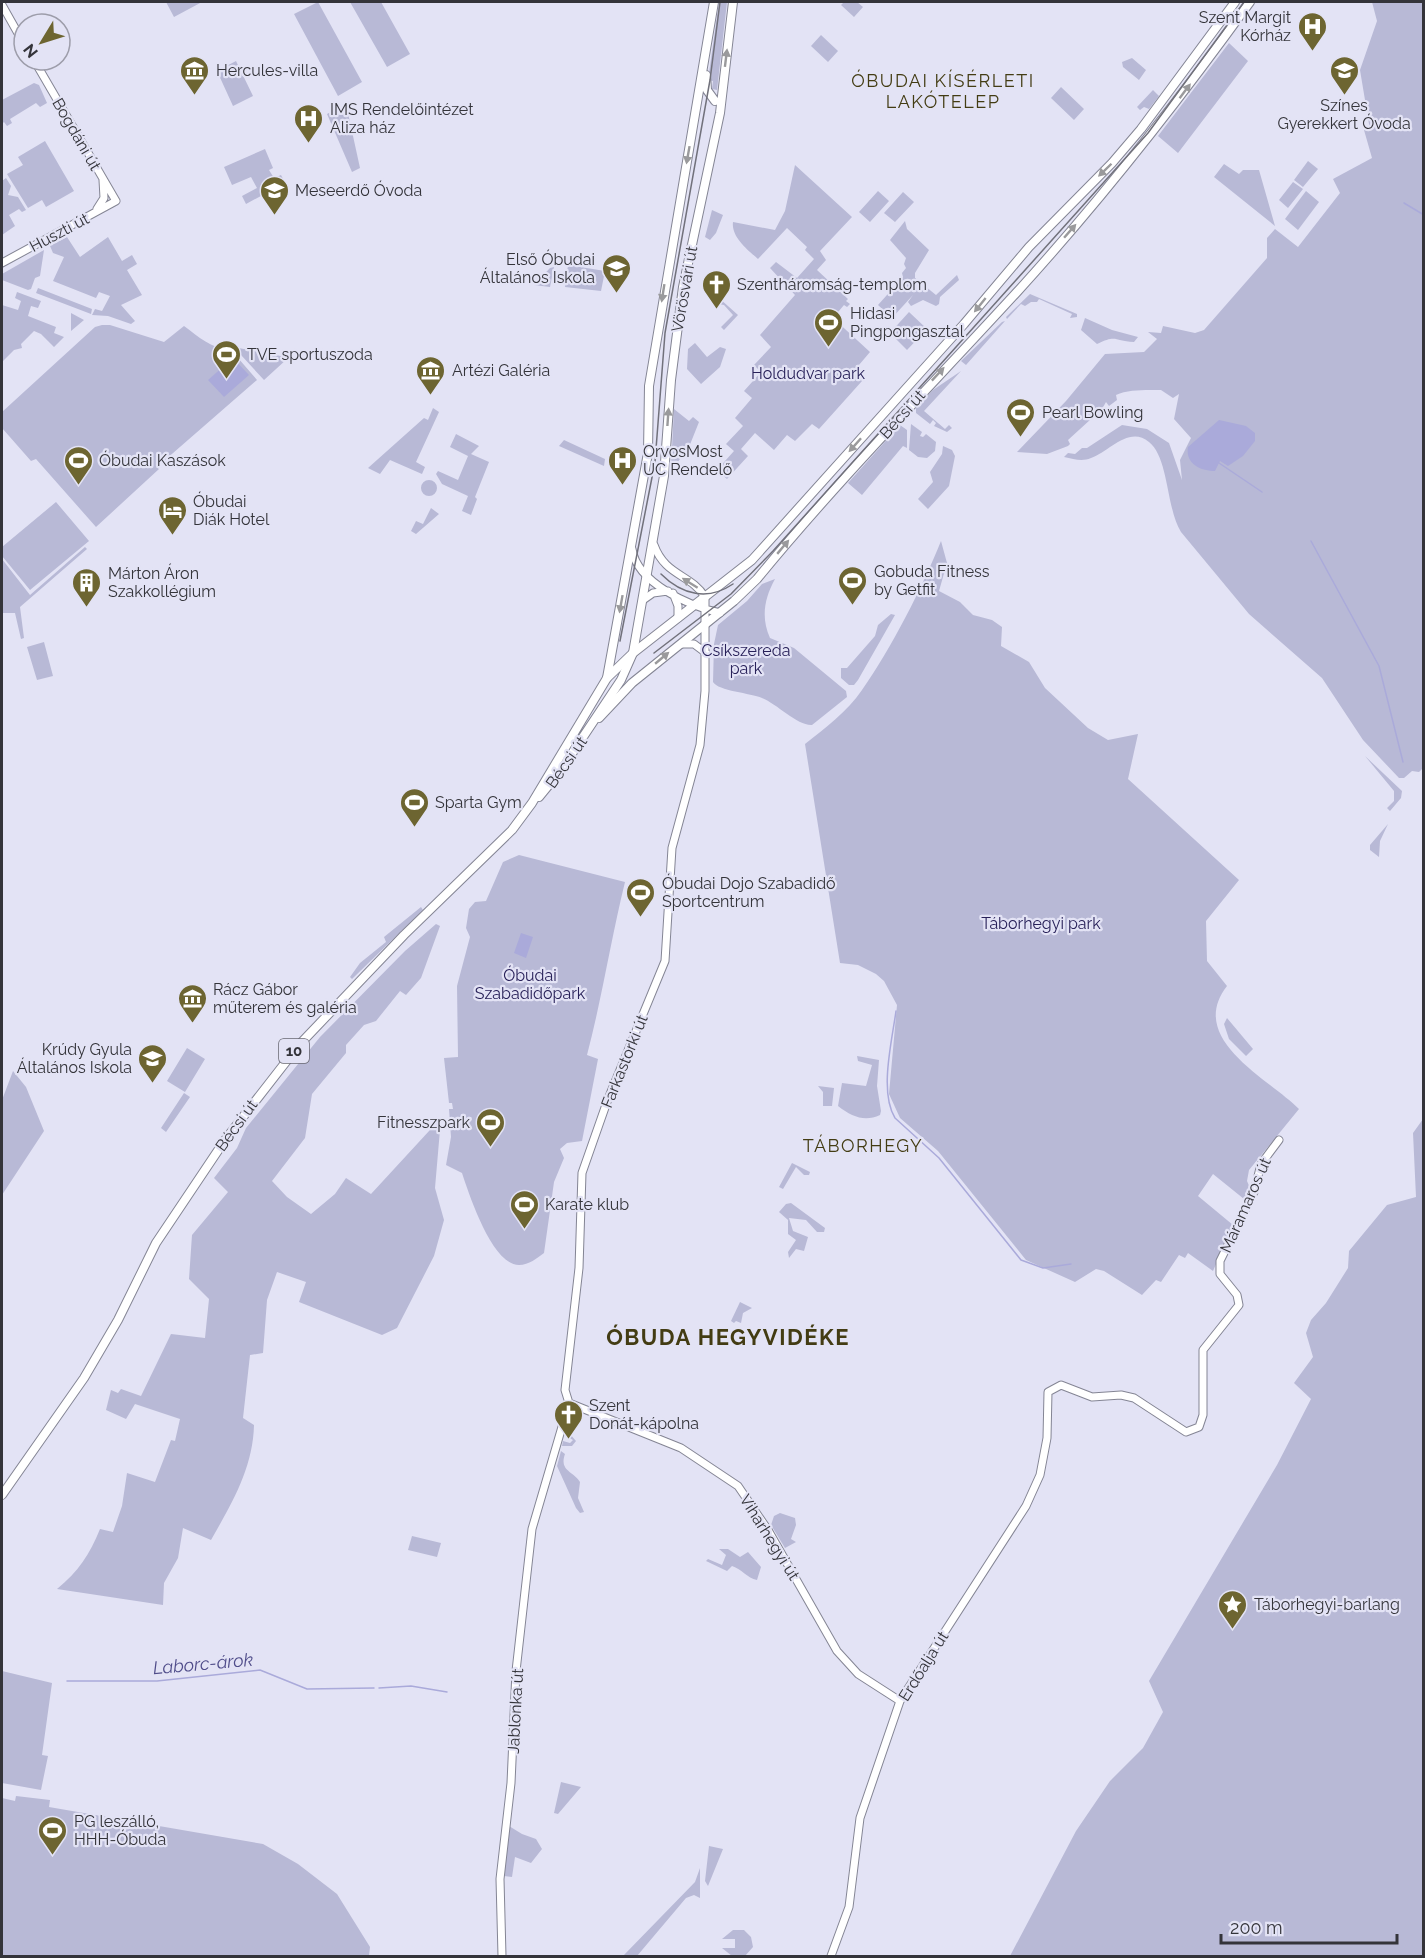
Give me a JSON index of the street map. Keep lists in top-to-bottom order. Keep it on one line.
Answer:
{"streets":{"main road":["Vörösvári út","Bécsi út","10"],"street":["Bogdáni út","Huszti út","Farkastorki út","Máramaros út","Viharhegyi út","Erdőalja út","Jablonka út"]},"crossings":[["Bogdáni út","Huszti út"],["Vörösvári út","Bécsi út"],["Vörösvári út","10"],["Bécsi út","10"],["Bécsi út","Farkastorki út"],["Farkastorki út","Viharhegyi út"],["Farkastorki út","Jablonka út"],["Máramaros út","Erdőalja út"],["Viharhegyi út","Erdőalja út"]],"districts":["ÓBUDAI KÍSÉRLETI LAKÓTELEP","TÁBORHEGY","ÓBUDA HEGYVIDÉKE"],"water":["Laborc-árok"],"parks":["Holdudvar park","Csíkszereda park","Táborhegyi park","Óbudai Szabadidőpark"],"places":{"hospital":["Szent Margit Kórház","IMS Rendelőintézet Aliza ház","OrvosMost UC Rendelő"],"museum":["Hercules-villa","Artézi Galéria","Rácz Gábor műterem és galéria"],"school or university":["Színes Gyerekkert Óvoda","Meseerdő Óvoda","Első Óbudai Általános Iskola","Krúdy Gyula Általános Iskola"],"church":["Szentháromság-templom","Szent Donát-kápolna"],"sports":["Hidasi Pingpongasztal","TVE sportuszoda","Pearl Bowling","Óbudai Kaszások","Gobuda Fitness by Getfit","Sparta Gym","Óbudai Dojo Szabadidő Sportcentrum","Fitnesszpark","Karate klub","PG leszálló, HHH-Óbuda"],"hotel":["Óbudai Diák Hotel"],"building":["Márton Áron Szakkollégium"],"place":["Táborhegyi-barlang"]},"scale_bar":"200 m","north":"bottom left"}
